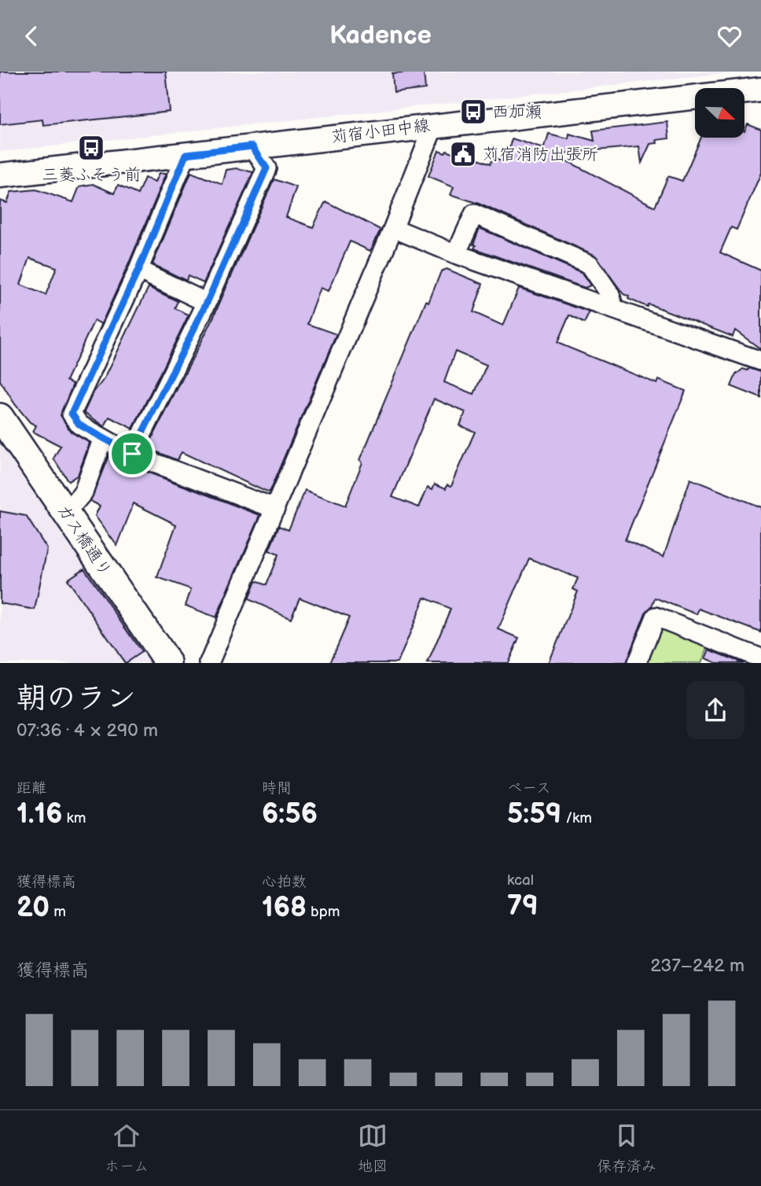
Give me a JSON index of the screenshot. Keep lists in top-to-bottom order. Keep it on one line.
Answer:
{"streets":{"main road":["ガス橋通り"],"street":["苅宿小田中線"]},"places":{"bus stop":["西加瀬","三菱ふそう前"],"public building":["苅宿消防出張所"]},"north":"bottom right","page":{"header":"Kadence","heading":["朝のラン","07:36 · 4 × 290 m"],"stats":[["距離","1.16 km"],["時間","6:56"],["ペース","5:59 /km"],["獲得標高","20 m"],["心拍数","168 bpm"],["kcal","79"]],"chart":["獲得標高","237–242 m"],"tabs":["ホーム","地図","保存済み"]}}
